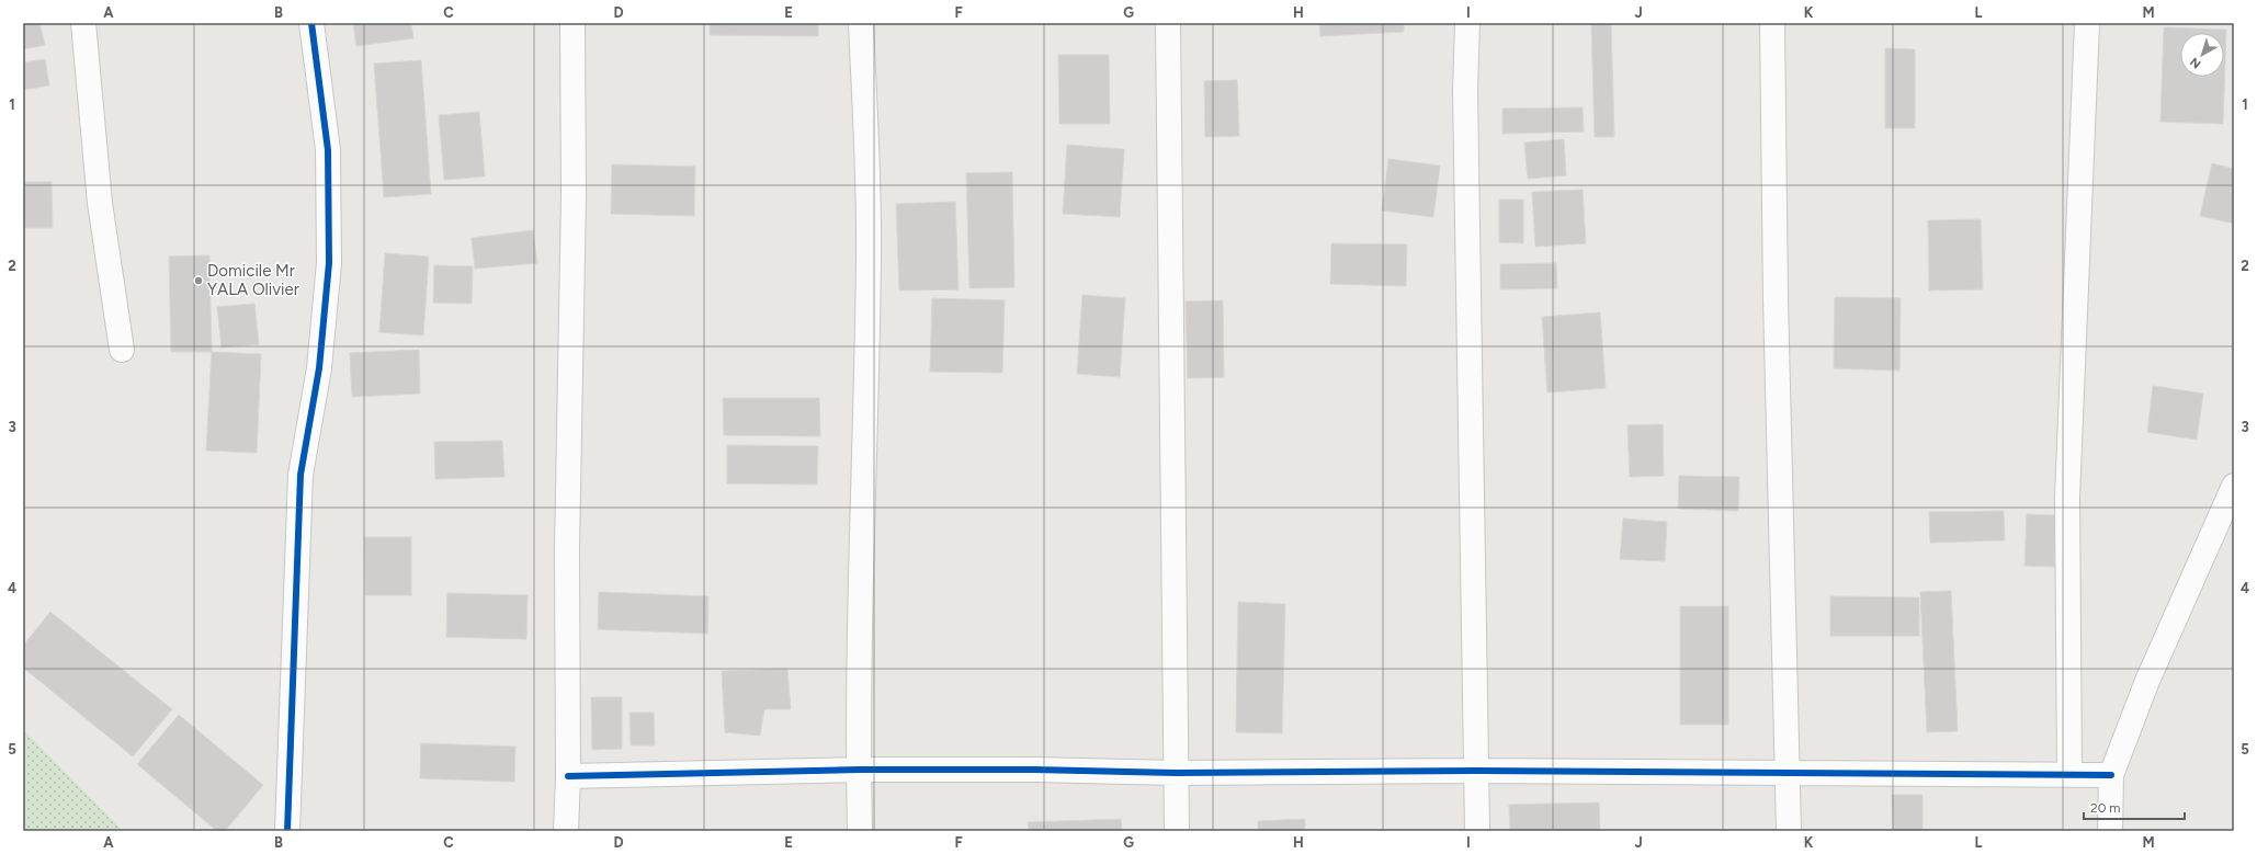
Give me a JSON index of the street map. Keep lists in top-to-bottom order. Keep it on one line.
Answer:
{"places":["Domicile Mr YALA Olivier"],"scale_bar":"20 m","north":"bottom left","grid":{"columns":["A","B","C","D","E","F","G","H","I","J","K","L","M"],"rows":["1","2","3","4","5"]}}
